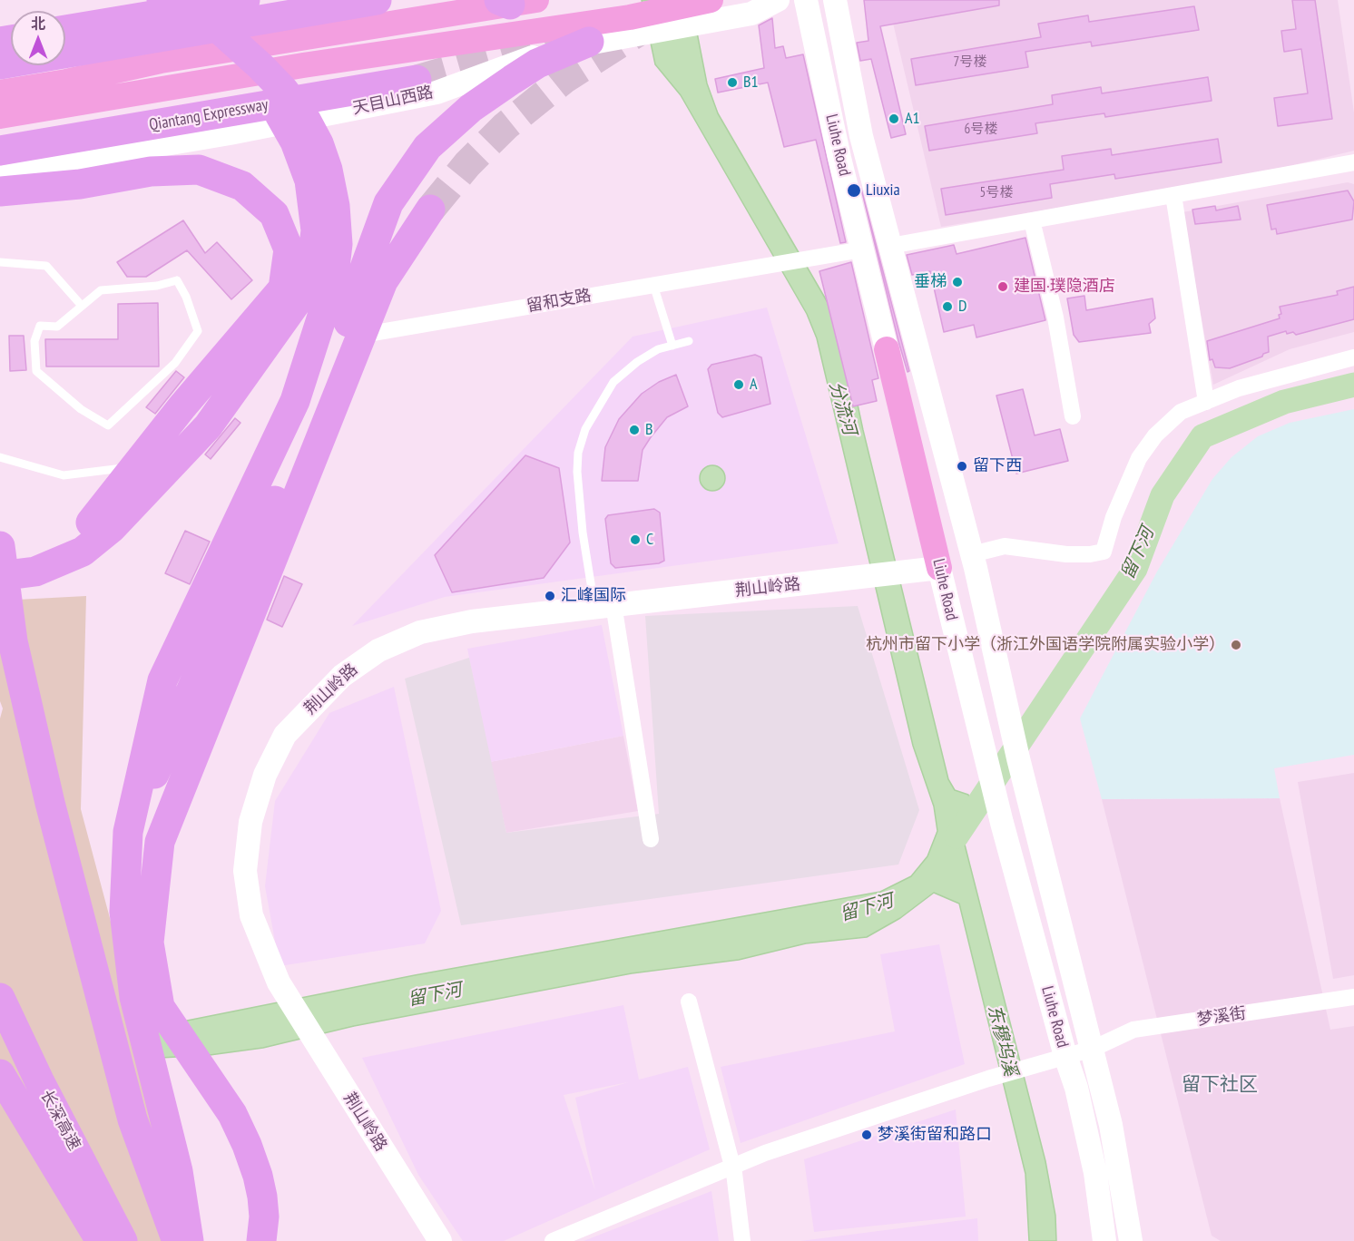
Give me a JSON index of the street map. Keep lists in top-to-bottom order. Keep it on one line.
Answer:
{"streets":{"highway":["Qiantang Expressway","长深高速"],"main road":["天目山西路","Liuhe Road","荆山岭路"],"street":["留和支路","梦溪街"]},"crossings":[["Liuhe Road","留和支路"],["Liuhe Road","荆山岭路"],["Liuhe Road","梦溪街"]],"districts":["留下社区"],"water":["分流河","留下河","东穆坞溪"],"places":["B1","A1","Liuxia","垂梯","建国·璞隐酒店","D","A","B","留下西","C","汇峰国际","杭州市留下小学（浙江外国语学院附属实验小学）","梦溪街留和路口"],"house_numbers":["7号楼","6号楼","5号楼"],"north":"top"}
